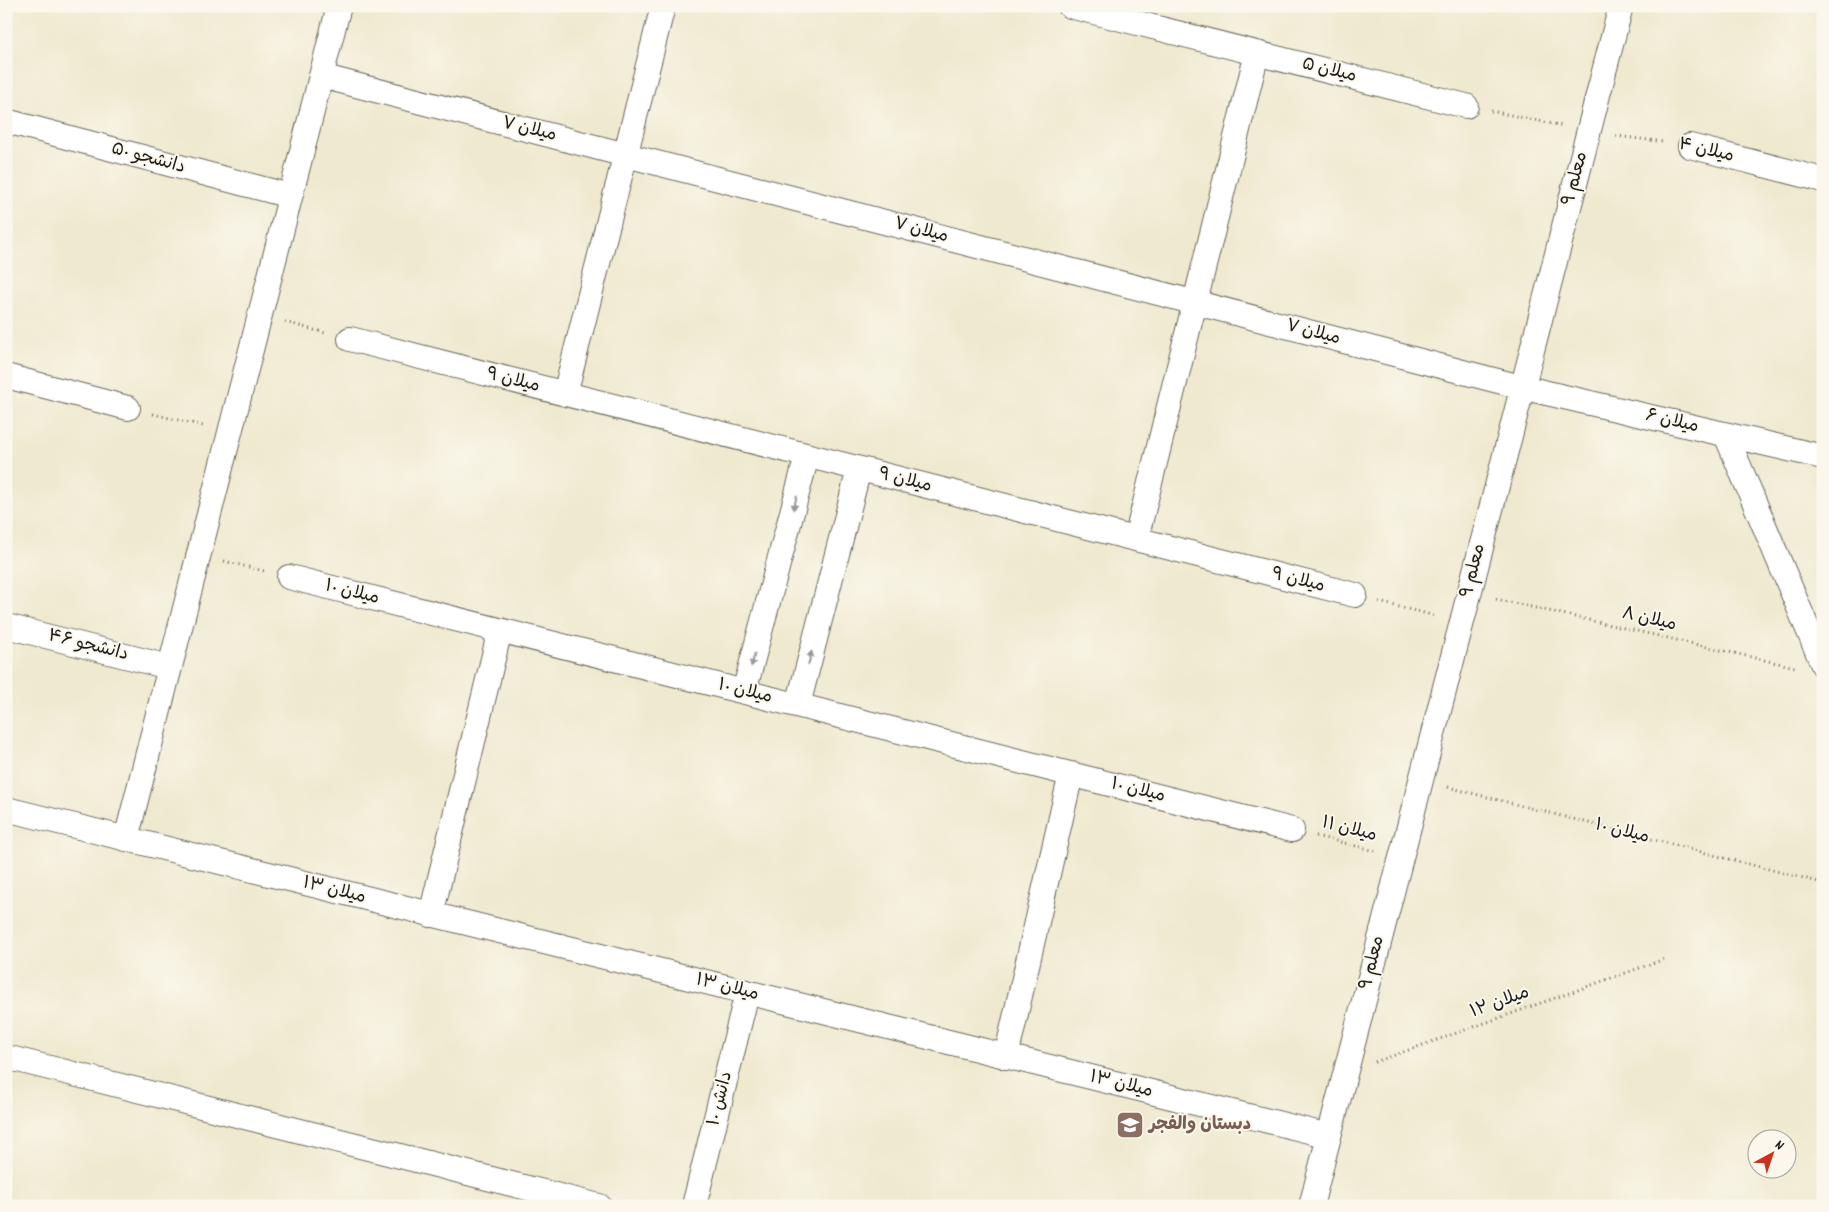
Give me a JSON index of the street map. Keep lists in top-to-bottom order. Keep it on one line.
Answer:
{"streets":{"street":["میلان ۵","میلان ۷","میلان ۴","دانشجو ۵۰","معلم ۹","میلان ۹","میلان ۶","میلان ۱۰","دانشجو ۴۶","میلان ۱۳","دانش ۱۰"],"path":["میلان ۸","میلان ۱۱","میلان ۱۲"]},"crossings":[["میلان ۷","معلم ۹"],["میلان ۷","میلان ۶"],["میلان ۴","معلم ۹"],["معلم ۹","میلان ۶"],["معلم ۹","میلان ۱۰"],["معلم ۹","میلان ۸"],["معلم ۹","میلان ۱۱"],["معلم ۹","میلان ۱۳"],["معلم ۹","میلان ۱۲"],["میلان ۱۰","میلان ۱۱"],["میلان ۱۳","دانش ۱۰"]],"places":{"school or university":["دبستان والفجر"]},"north":"top right"}
